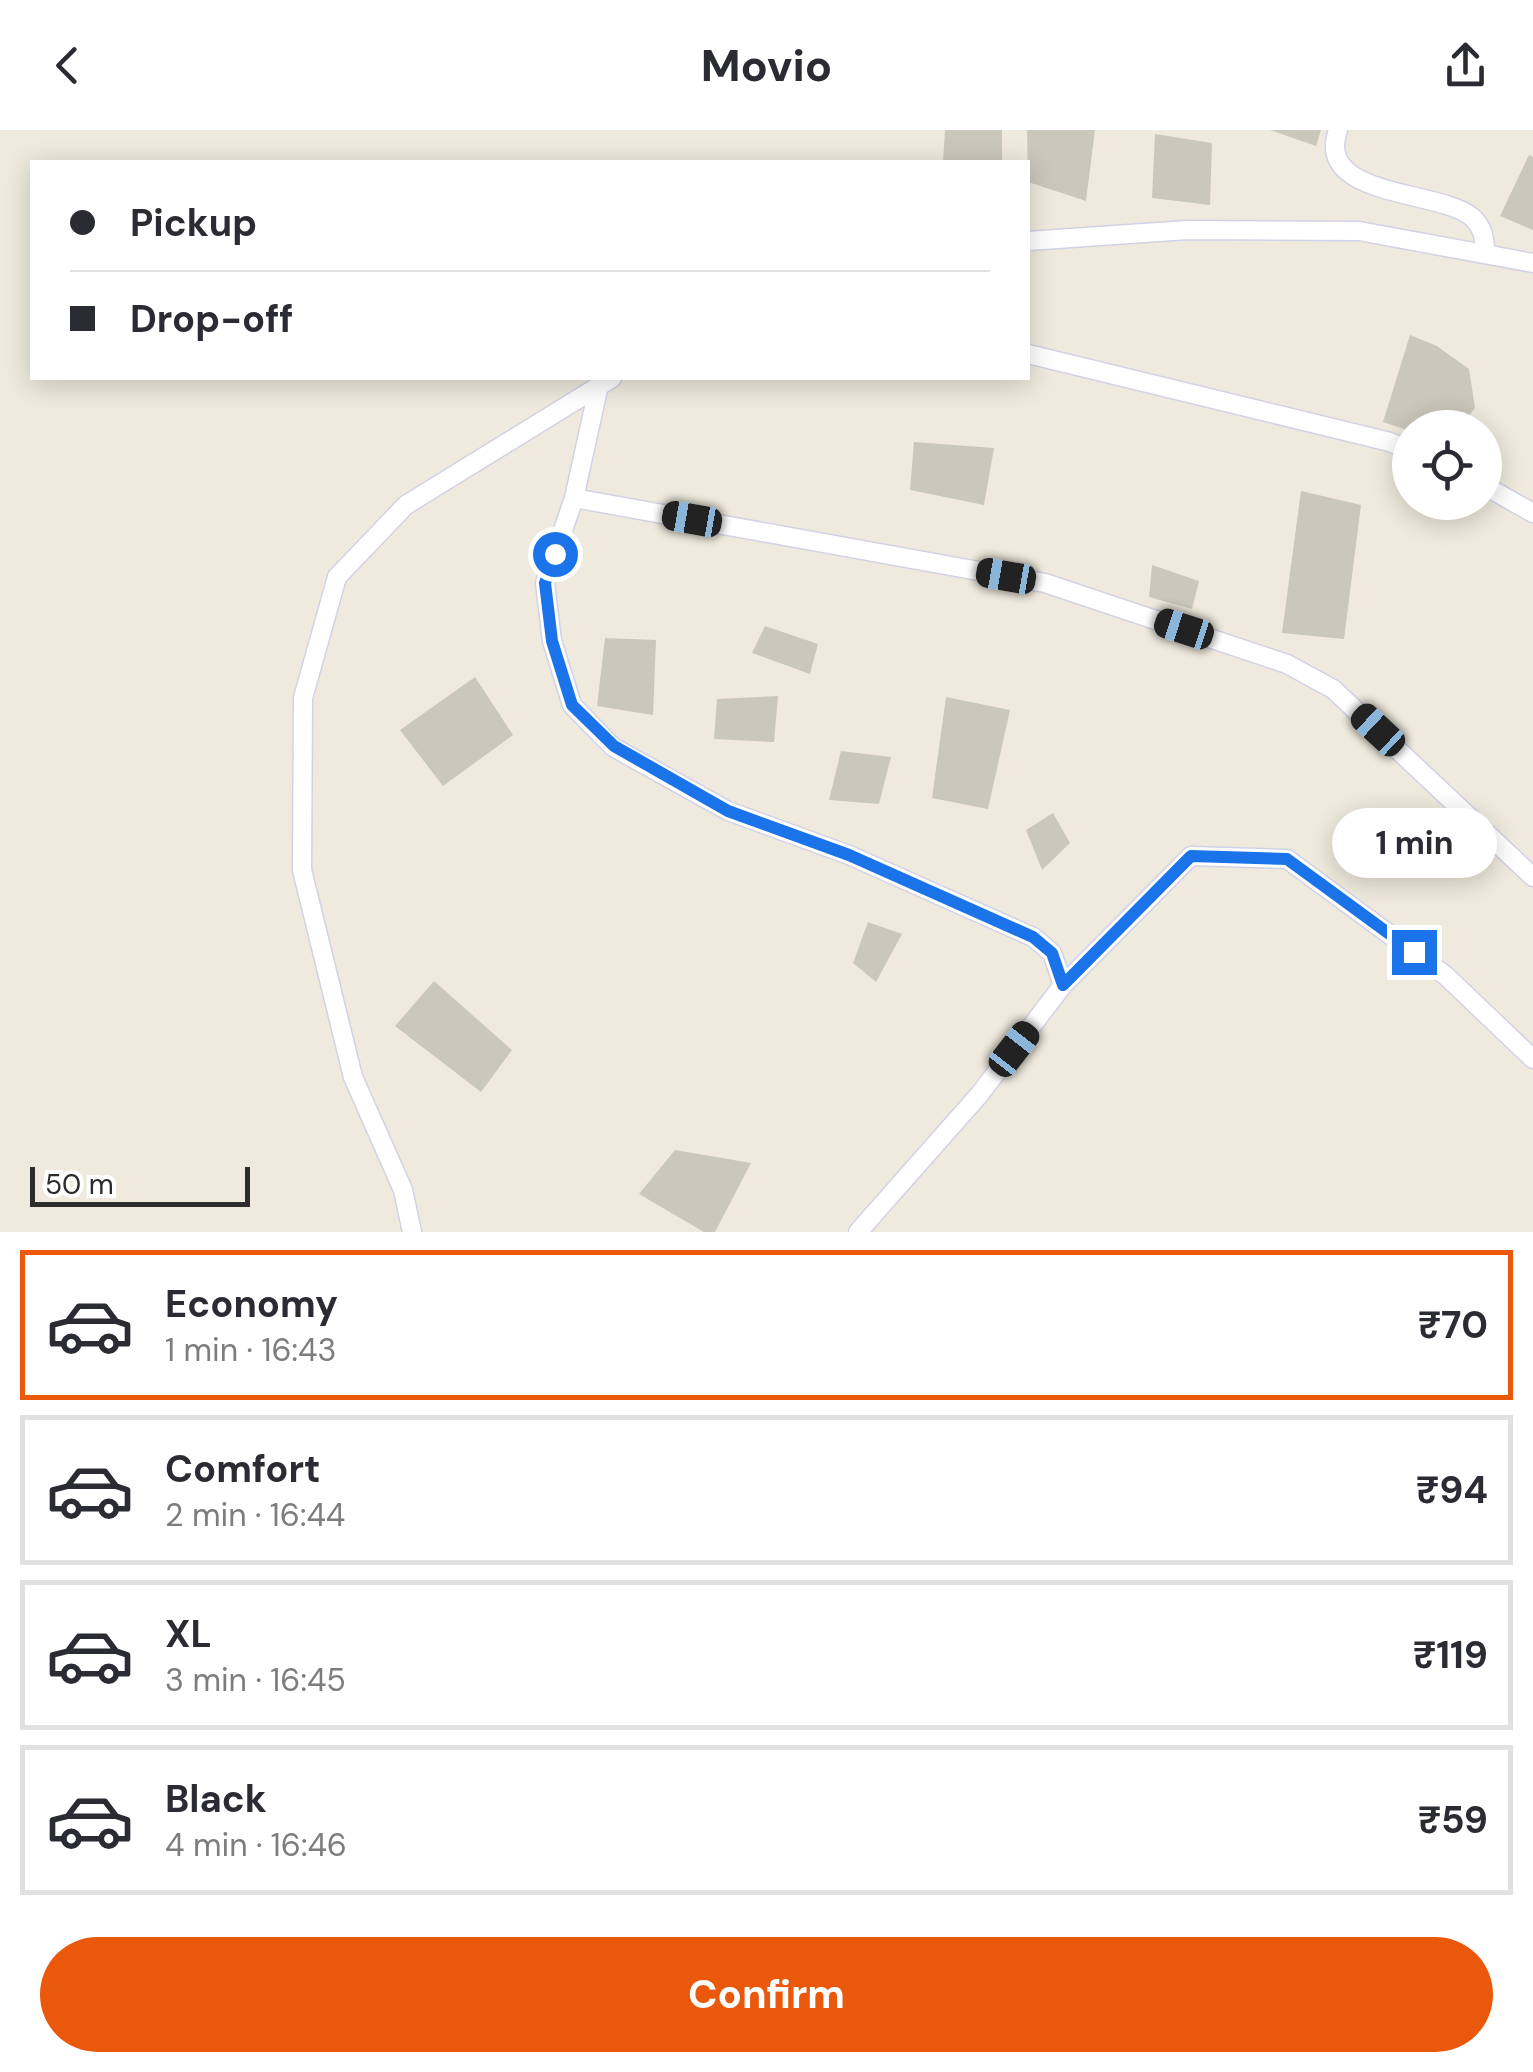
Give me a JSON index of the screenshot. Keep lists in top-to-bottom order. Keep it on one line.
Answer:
{"scale_bar":"50 m","page":{"header":"Movio","banner":["Pickup","Drop-off"],"bubble":"1 min","scale":"50 m","list":[{"name":"Economy","note":"1 min · 16:43","value":"₹70"},{"name":"Comfort","note":"2 min · 16:44","value":"₹94"},{"name":"XL","note":"3 min · 16:45","value":"₹119"},{"name":"Black","note":"4 min · 16:46","value":"₹59"}],"buttons":"Confirm"}}
